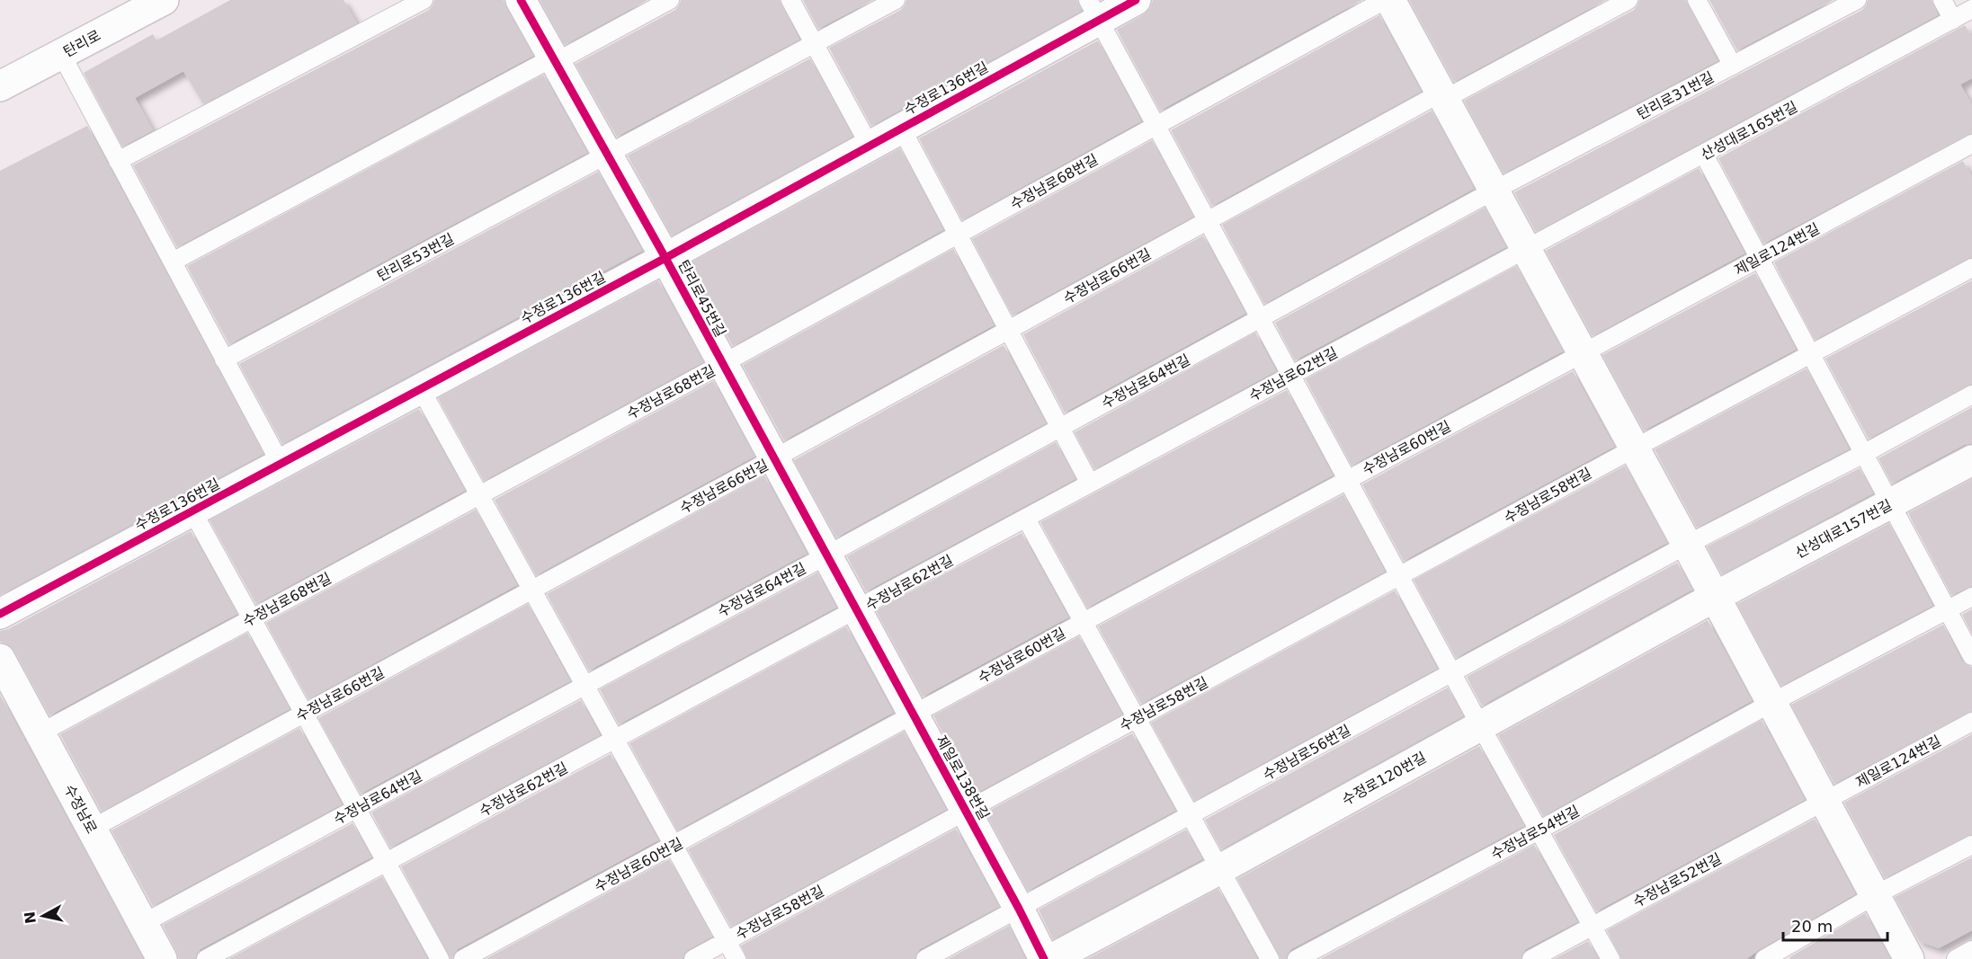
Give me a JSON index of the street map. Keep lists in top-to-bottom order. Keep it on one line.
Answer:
{"streets":{"street":["탄리로","수정로136번길","탄리로45번길","산성대로157번길","제일로138번길","수정로120번길","수정남로"],"lane":["탄리로31번길","산성대로165번길","수정남로68번길","제일로124번길","탄리로53번길","수정남로66번길","수정남로62번길","수정남로64번길","수정남로60번길","수정남로58번길","수정남로56번길","수정남로54번길","수정남로52번길"]},"crossings":[["수정로136번길","탄리로45번길"],["탄리로31번길","수정남로64번길"],["산성대로165번길","수정남로62번길"],["수정남로68번길","탄리로45번길"],["수정남로68번길","수정남로"],["제일로124번길","수정남로60번길"],["제일로124번길","수정남로52번길"],["탄리로53번길","탄리로45번길"],["수정남로66번길","탄리로45번길"],["수정남로66번길","수정남로"],["탄리로45번길","수정남로62번길"],["탄리로45번길","수정남로64번길"],["탄리로45번길","제일로138번길"],["수정남로62번길","제일로138번길"],["수정남로64번길","수정남로"],["수정남로60번길","제일로138번길"],["수정남로58번길","제일로138번길"],["산성대로157번길","수정로120번길"],["수정남로56번길","제일로138번길"]],"scale_bar":"20 m","north":"left"}
